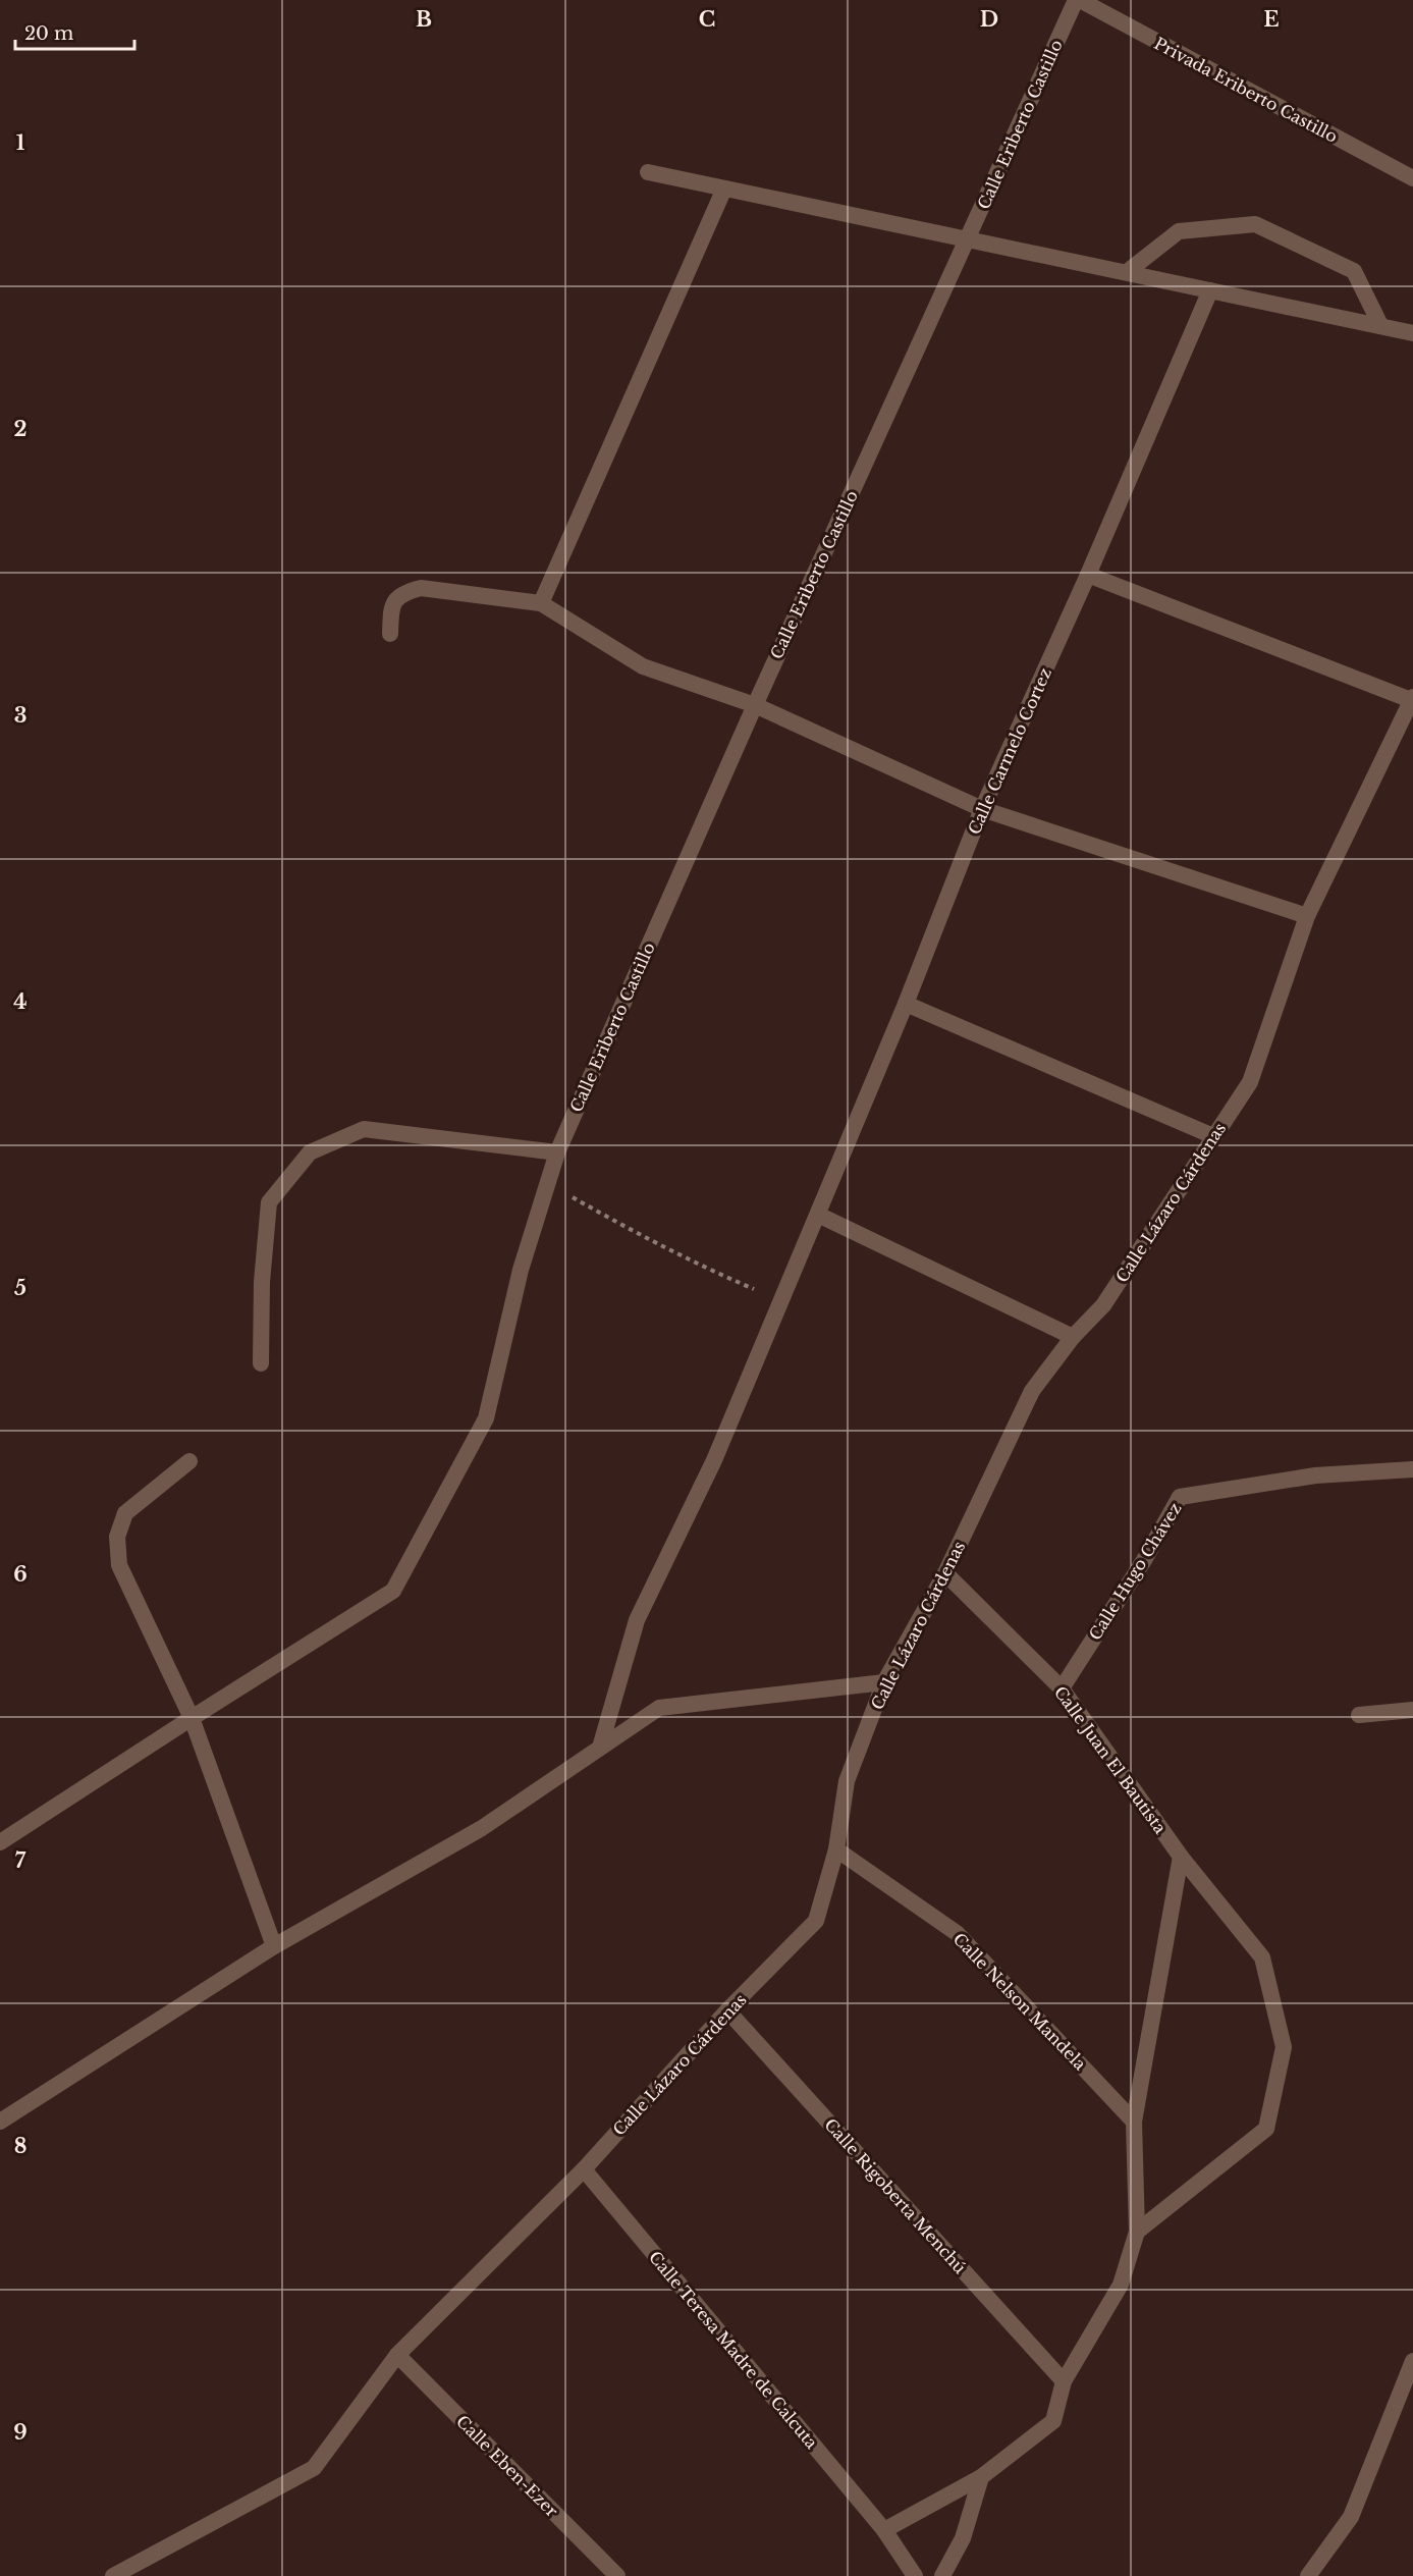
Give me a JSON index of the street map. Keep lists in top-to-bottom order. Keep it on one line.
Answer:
{"streets":{"street":["Privada Eriberto Castillo","Calle Eriberto Castillo","Calle Carmelo Cortez","Calle Lázaro Cárdenas","Calle Hugo Chávez","Calle Juan El Bautista","Calle Nelson Mandela","Calle Rigoberta Menchú","Calle Teresa Madre de Calcuta","Calle Eben-Ezer"]},"crossings":[["Privada Eriberto Castillo","Calle Eriberto Castillo"],["Calle Lázaro Cárdenas","Calle Juan El Bautista"],["Calle Lázaro Cárdenas","Calle Nelson Mandela"],["Calle Lázaro Cárdenas","Calle Rigoberta Menchú"],["Calle Lázaro Cárdenas","Calle Teresa Madre de Calcuta"],["Calle Lázaro Cárdenas","Calle Eben-Ezer"],["Calle Hugo Chávez","Calle Juan El Bautista"]],"scale_bar":"20 m","grid":{"columns":["B","C","D","E"],"rows":["1","2","3","4","5","6","7","8","9"]}}
